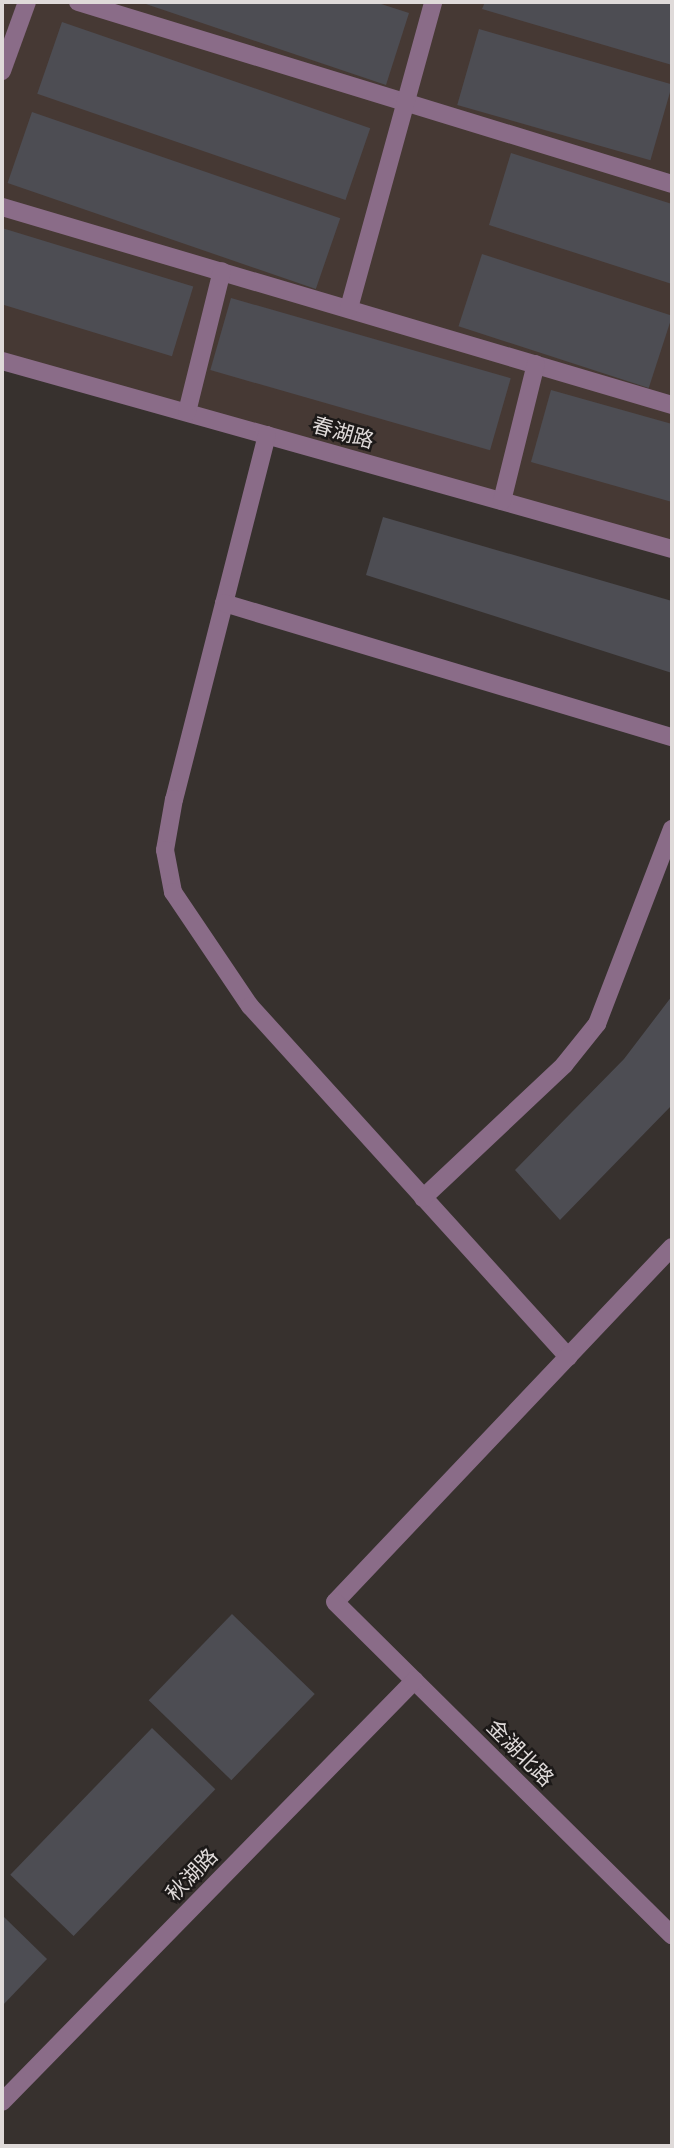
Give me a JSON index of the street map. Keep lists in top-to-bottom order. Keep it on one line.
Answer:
{"streets":{"street":["春湖路","金湖北路","秋湖路"]},"crossings":[["金湖北路","秋湖路"]]}
